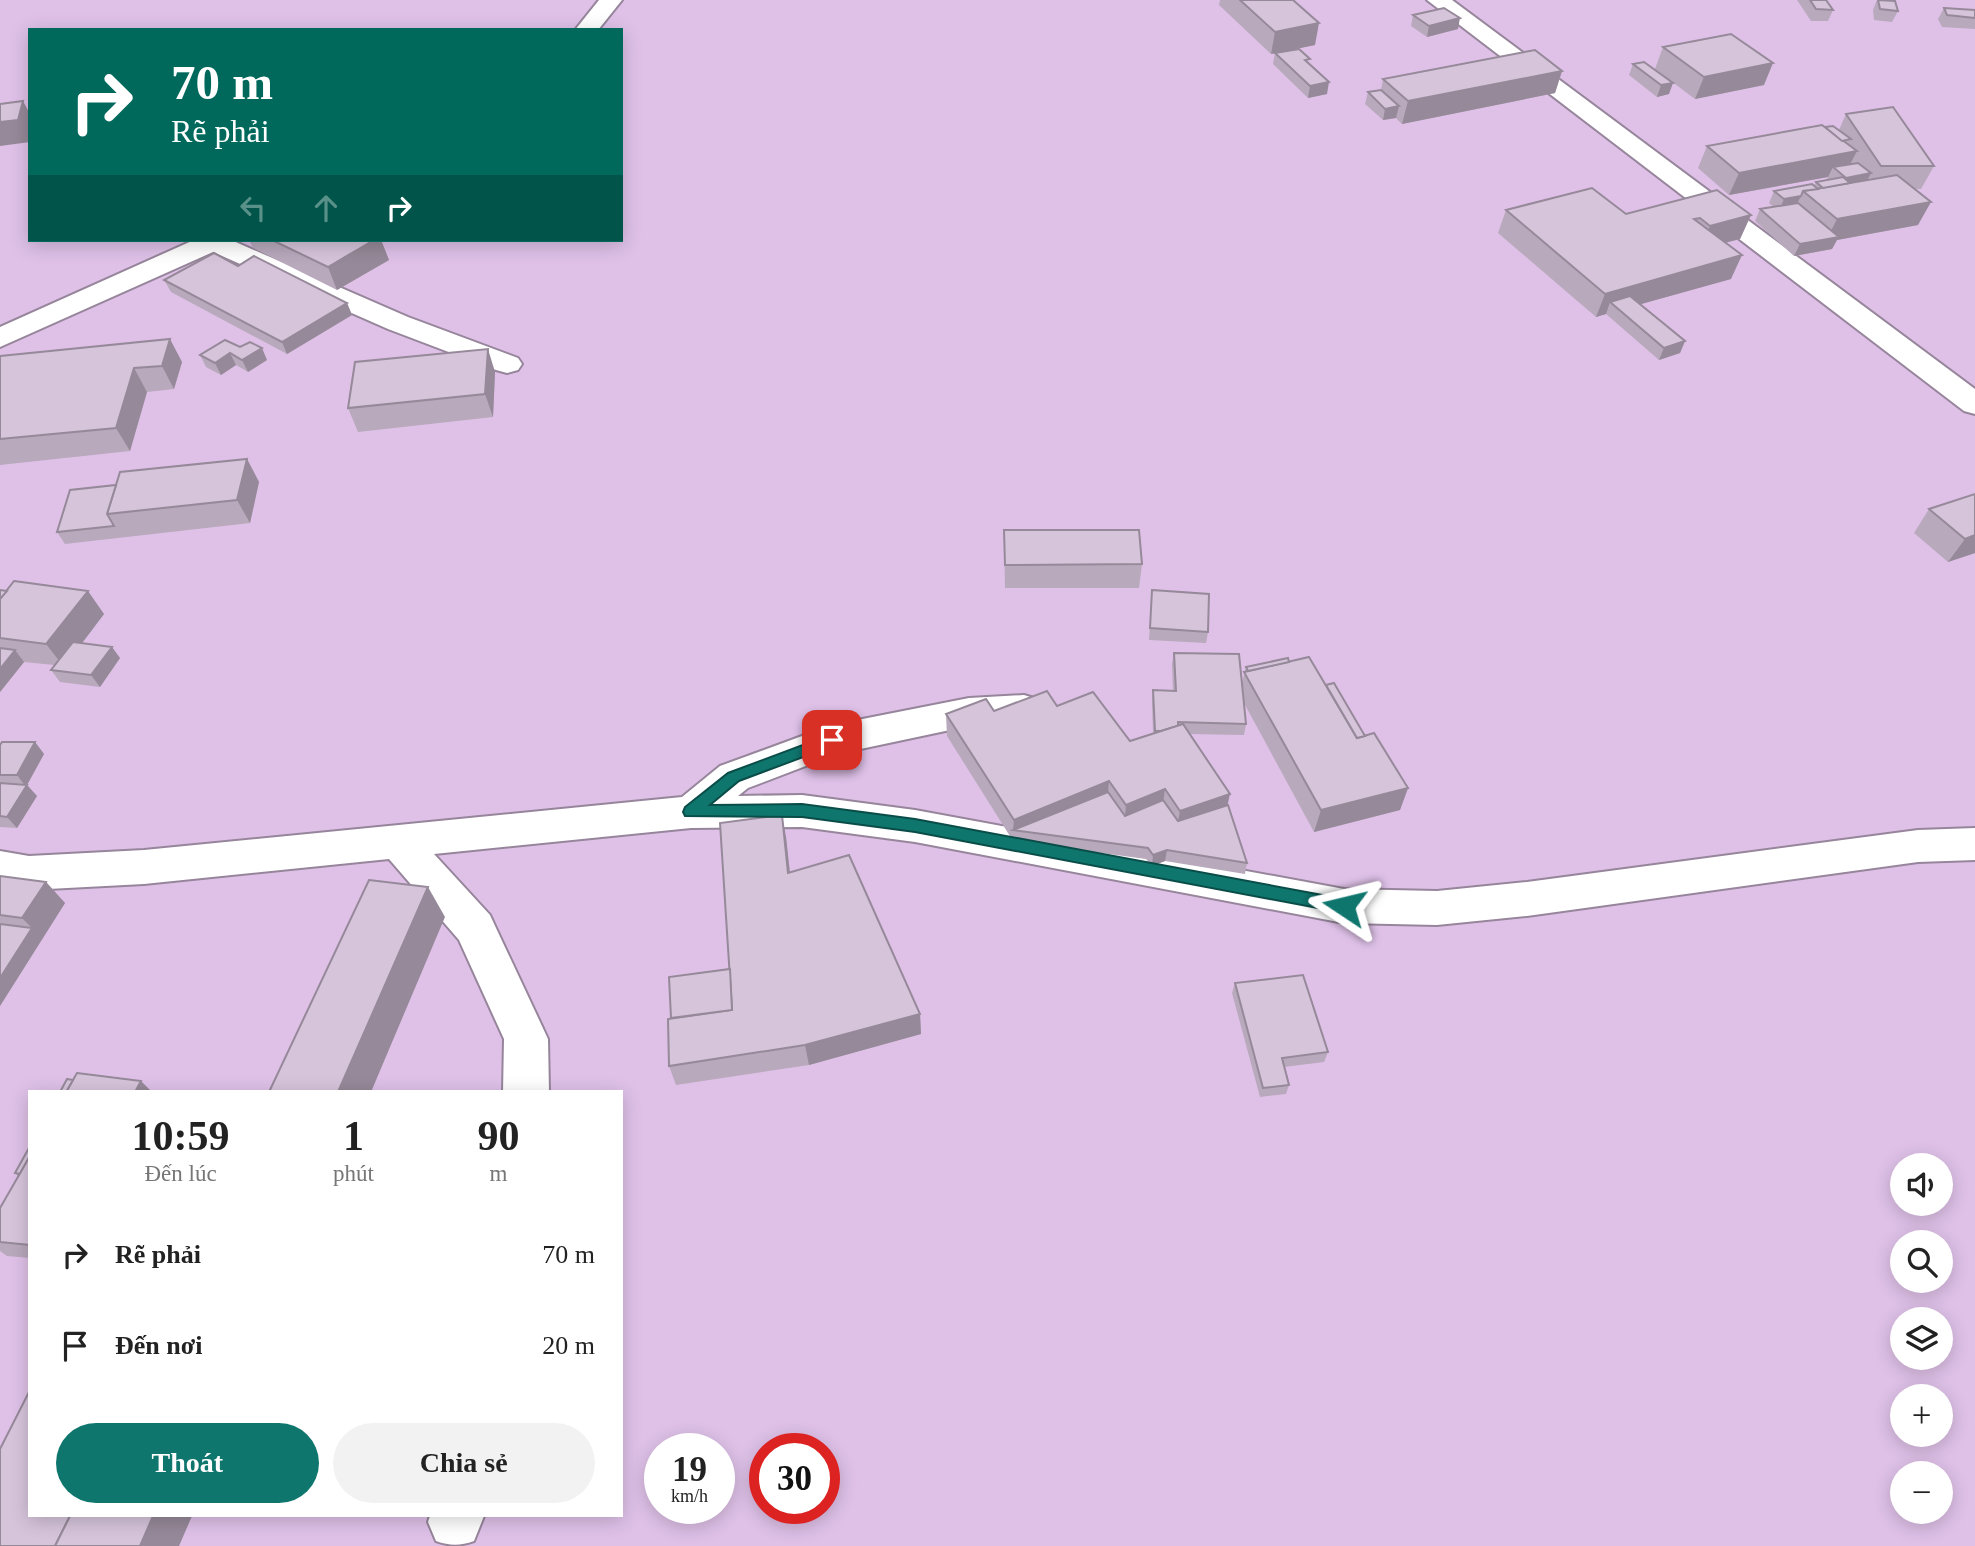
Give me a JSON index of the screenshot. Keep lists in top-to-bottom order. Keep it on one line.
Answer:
{"page":{"turn":["70 m","Rẽ phải"],"eta":["10:59","Đến lúc","1","phút","90","m"],"map_buttons":["+","−"],"list":[{"name":"Rẽ phải","value":"70 m"},{"name":"Đến nơi","value":"20 m"}],"buttons":["Thoát","Chia sẻ"],"speed":"19 km/h","limit":"30"}}
